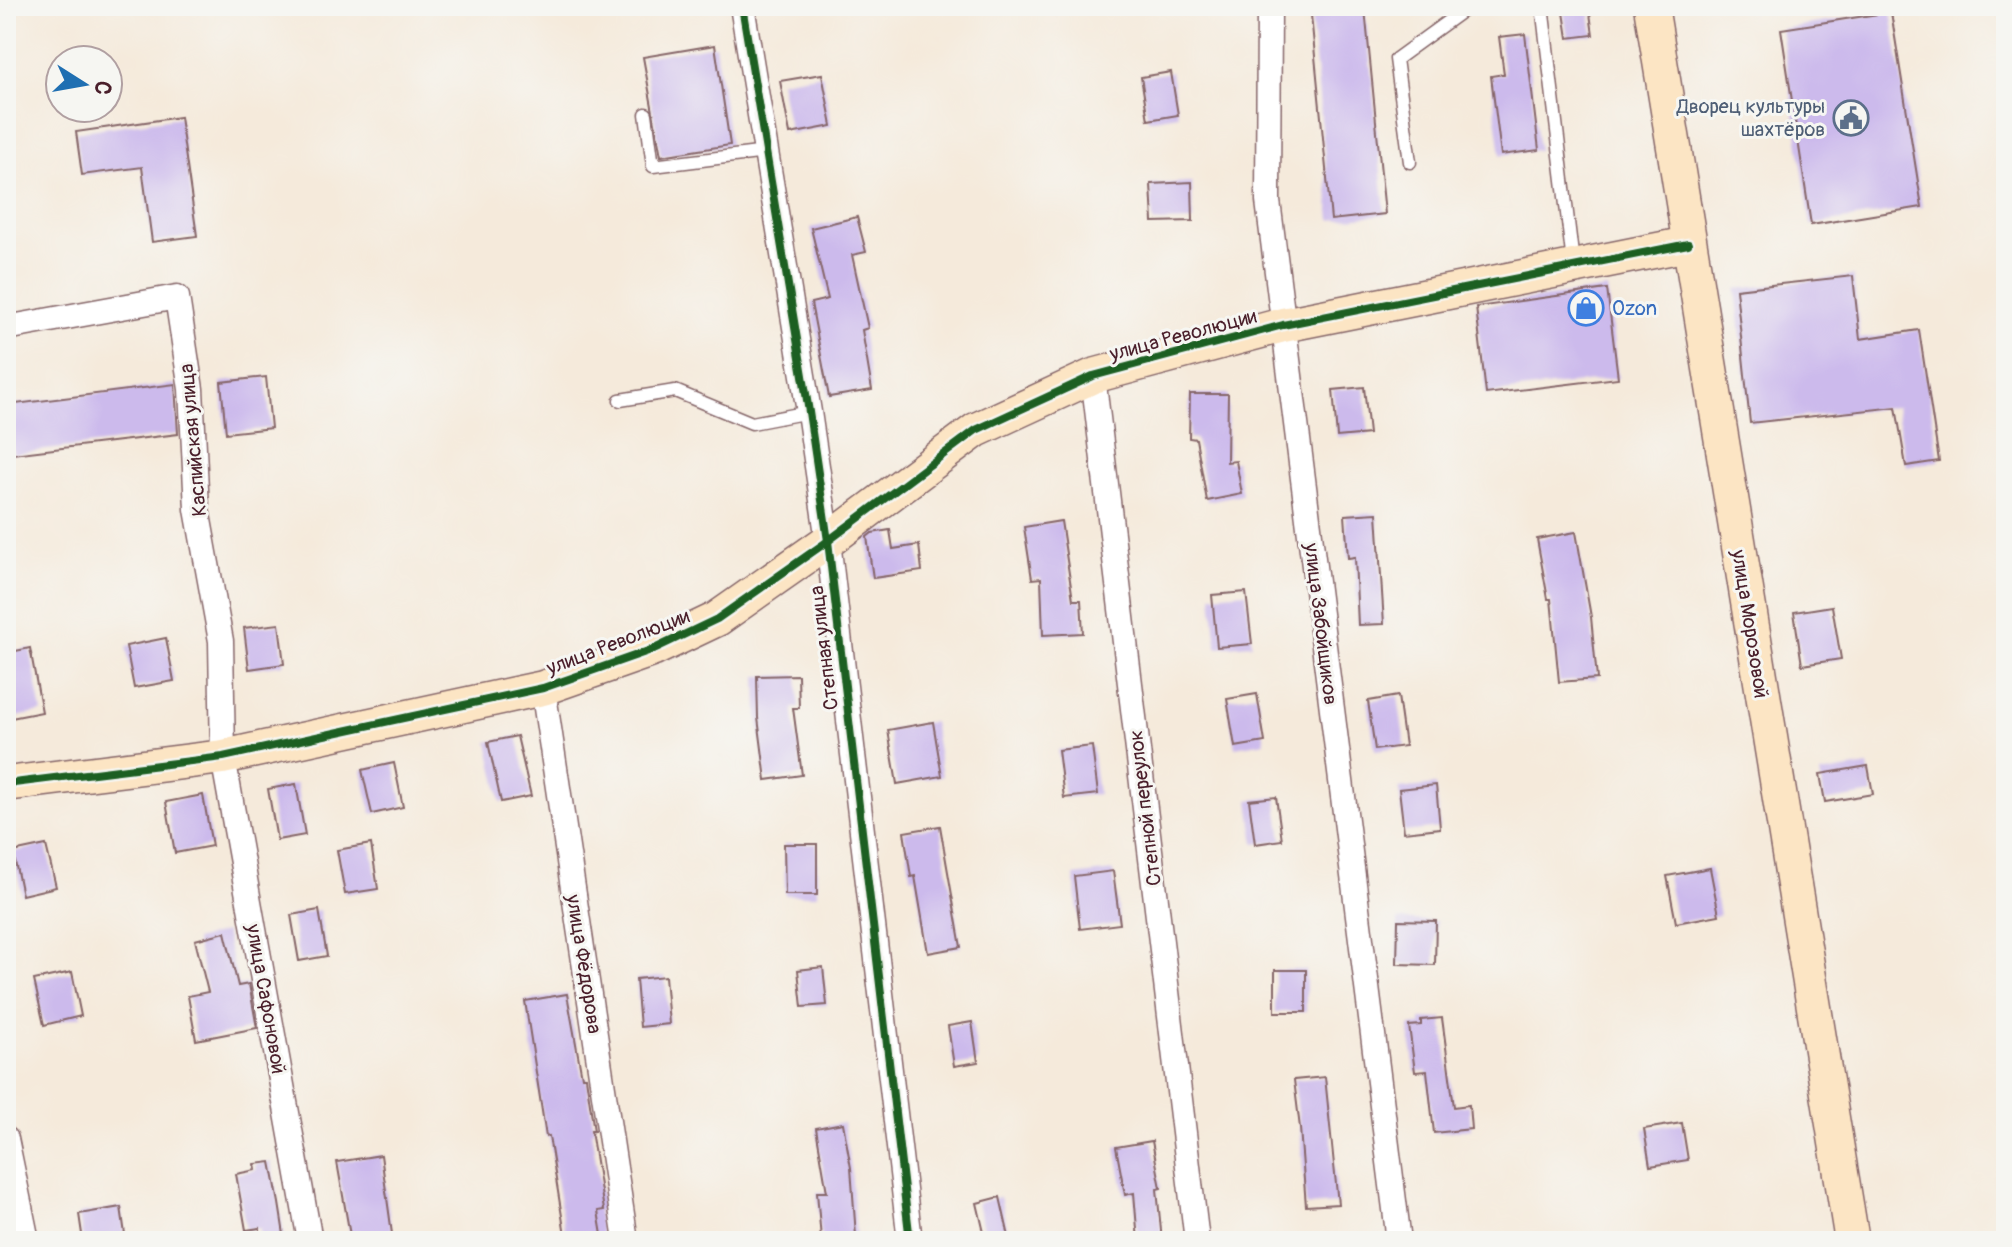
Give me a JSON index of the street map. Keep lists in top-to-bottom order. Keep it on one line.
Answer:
{"streets":{"street":["улица Революции","Каспийская улица","улица Забойщиков","улица Морозовой","Степная улица","Степной переулок","улица Фёдорова","улица Сафоновой"]},"crossings":[["улица Революции","Каспийская улица"],["улица Революции","улица Забойщиков"],["улица Революции","улица Морозовой"],["улица Революции","Степная улица"],["улица Революции","Степной переулок"],["улица Революции","улица Фёдорова"],["улица Революции","улица Сафоновой"],["Каспийская улица","улица Сафоновой"]],"places":{"public building":["Дворец культуры шахтёров"],"shop":["Ozon"]},"north":"right"}
